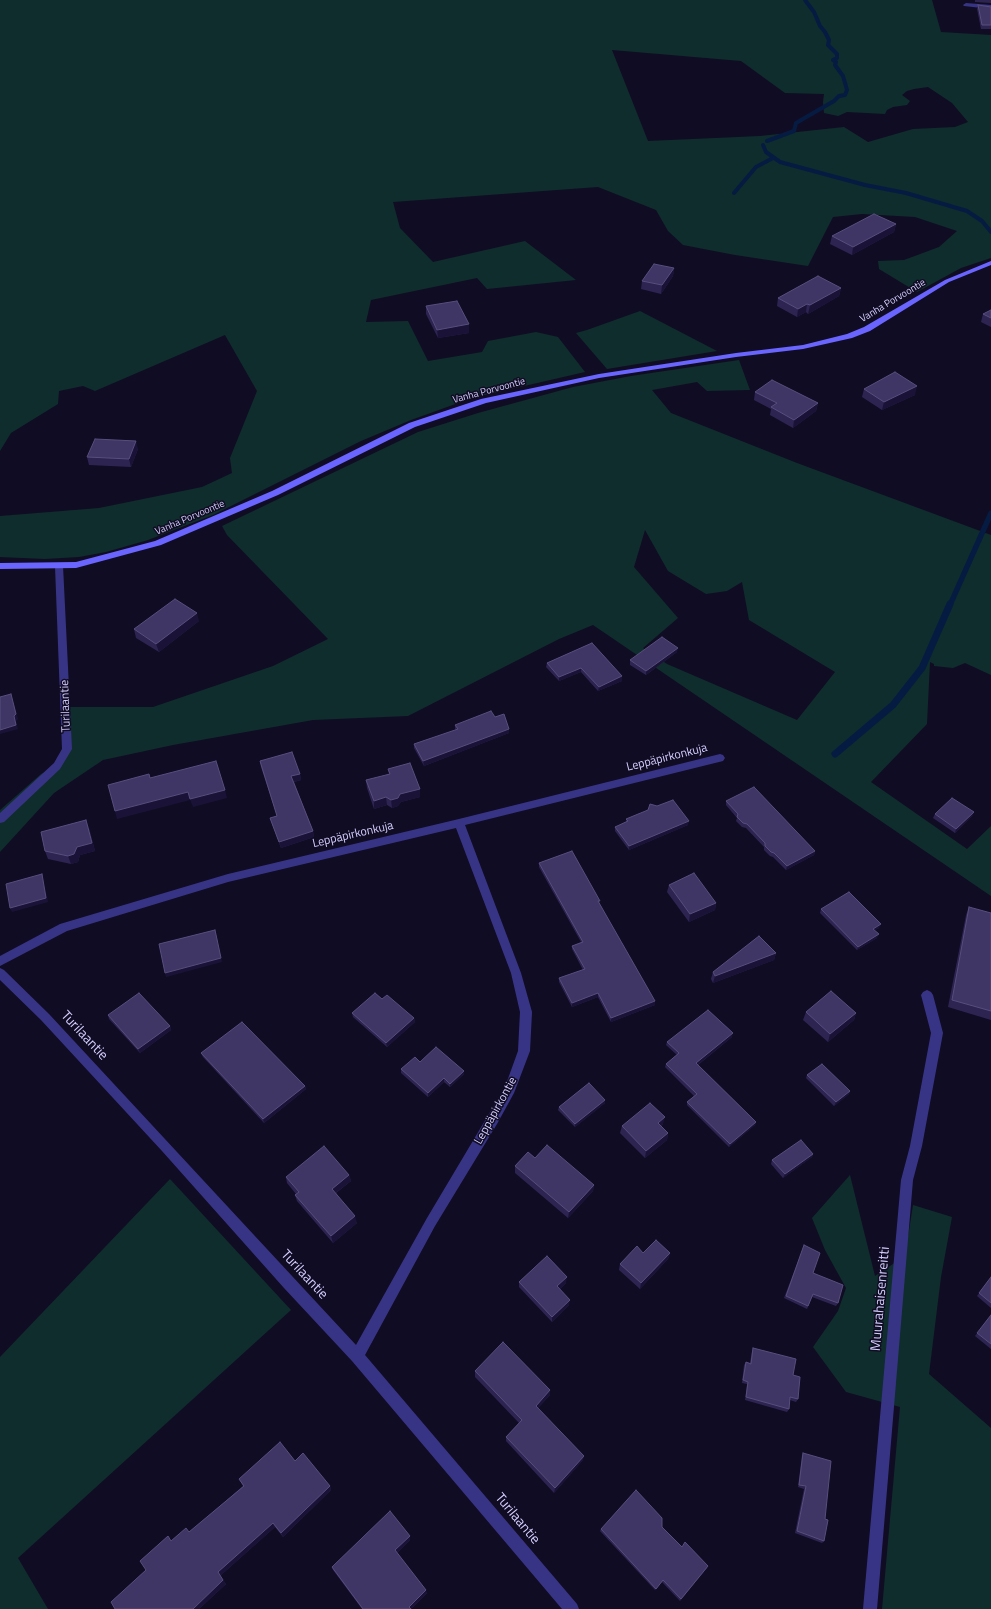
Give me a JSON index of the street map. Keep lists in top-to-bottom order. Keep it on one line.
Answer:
{"streets":{"street":["Vanha Porvoontie","Turilaantie","Leppäpirkonkuja","Leppäpirkontie","Muurahaisenreitti"]},"crossings":[["Vanha Porvoontie","Turilaantie"],["Turilaantie","Leppäpirkontie"],["Leppäpirkonkuja","Leppäpirkontie"]]}
